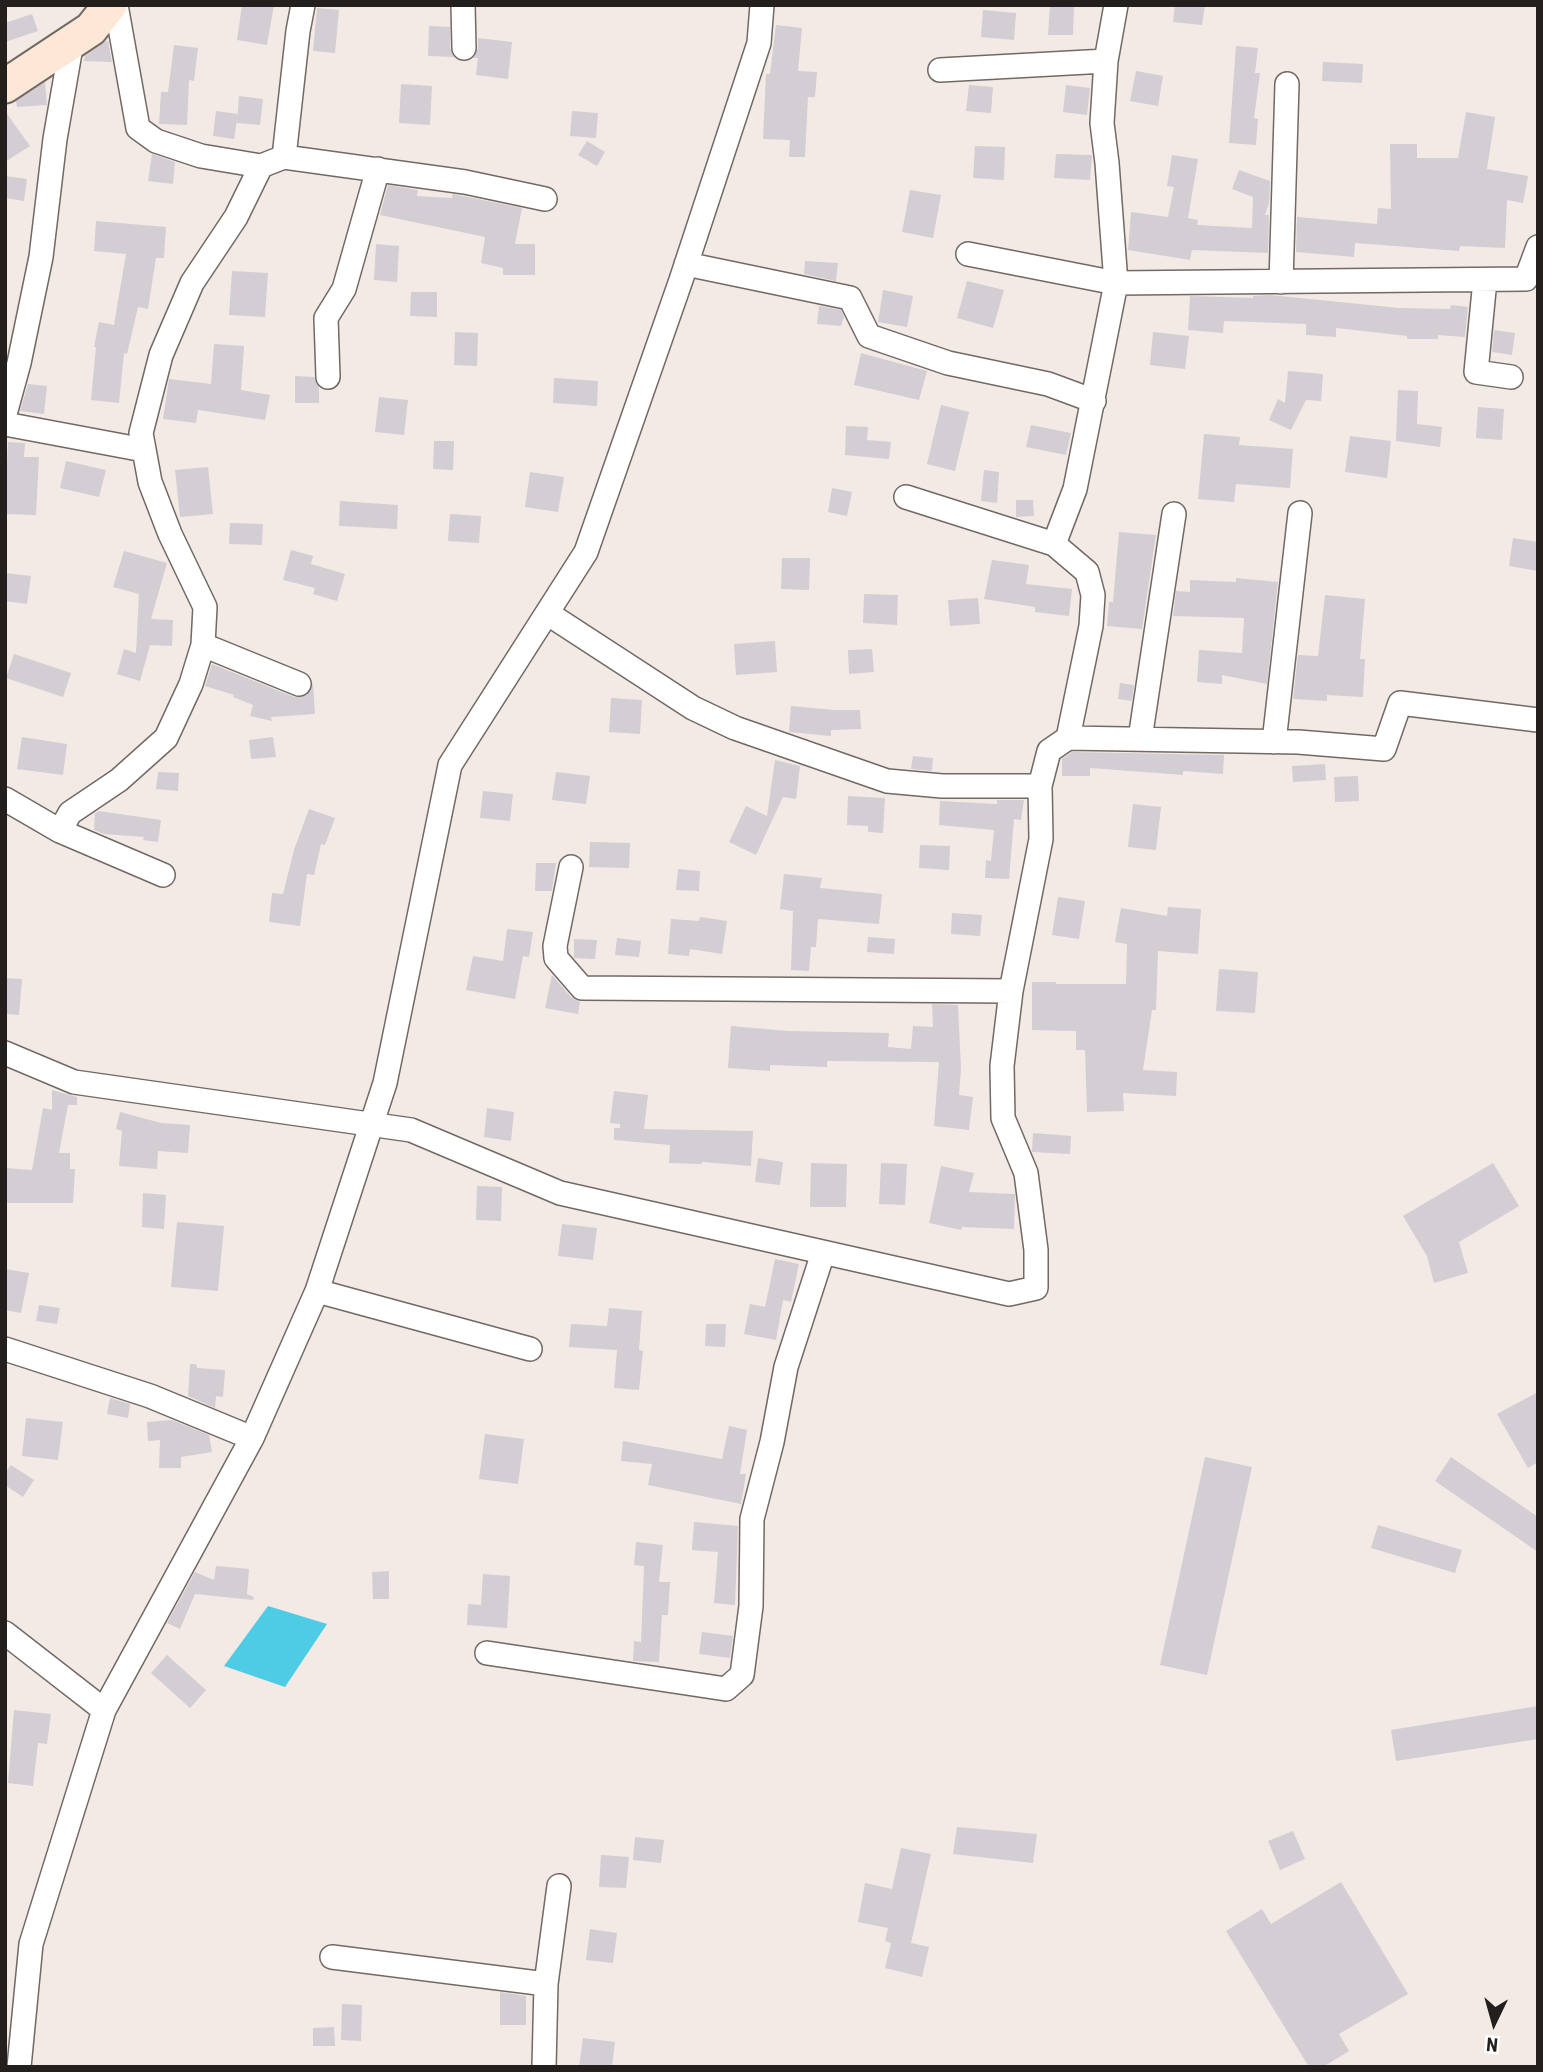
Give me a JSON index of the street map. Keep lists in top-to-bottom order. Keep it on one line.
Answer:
{"north":"bottom"}
